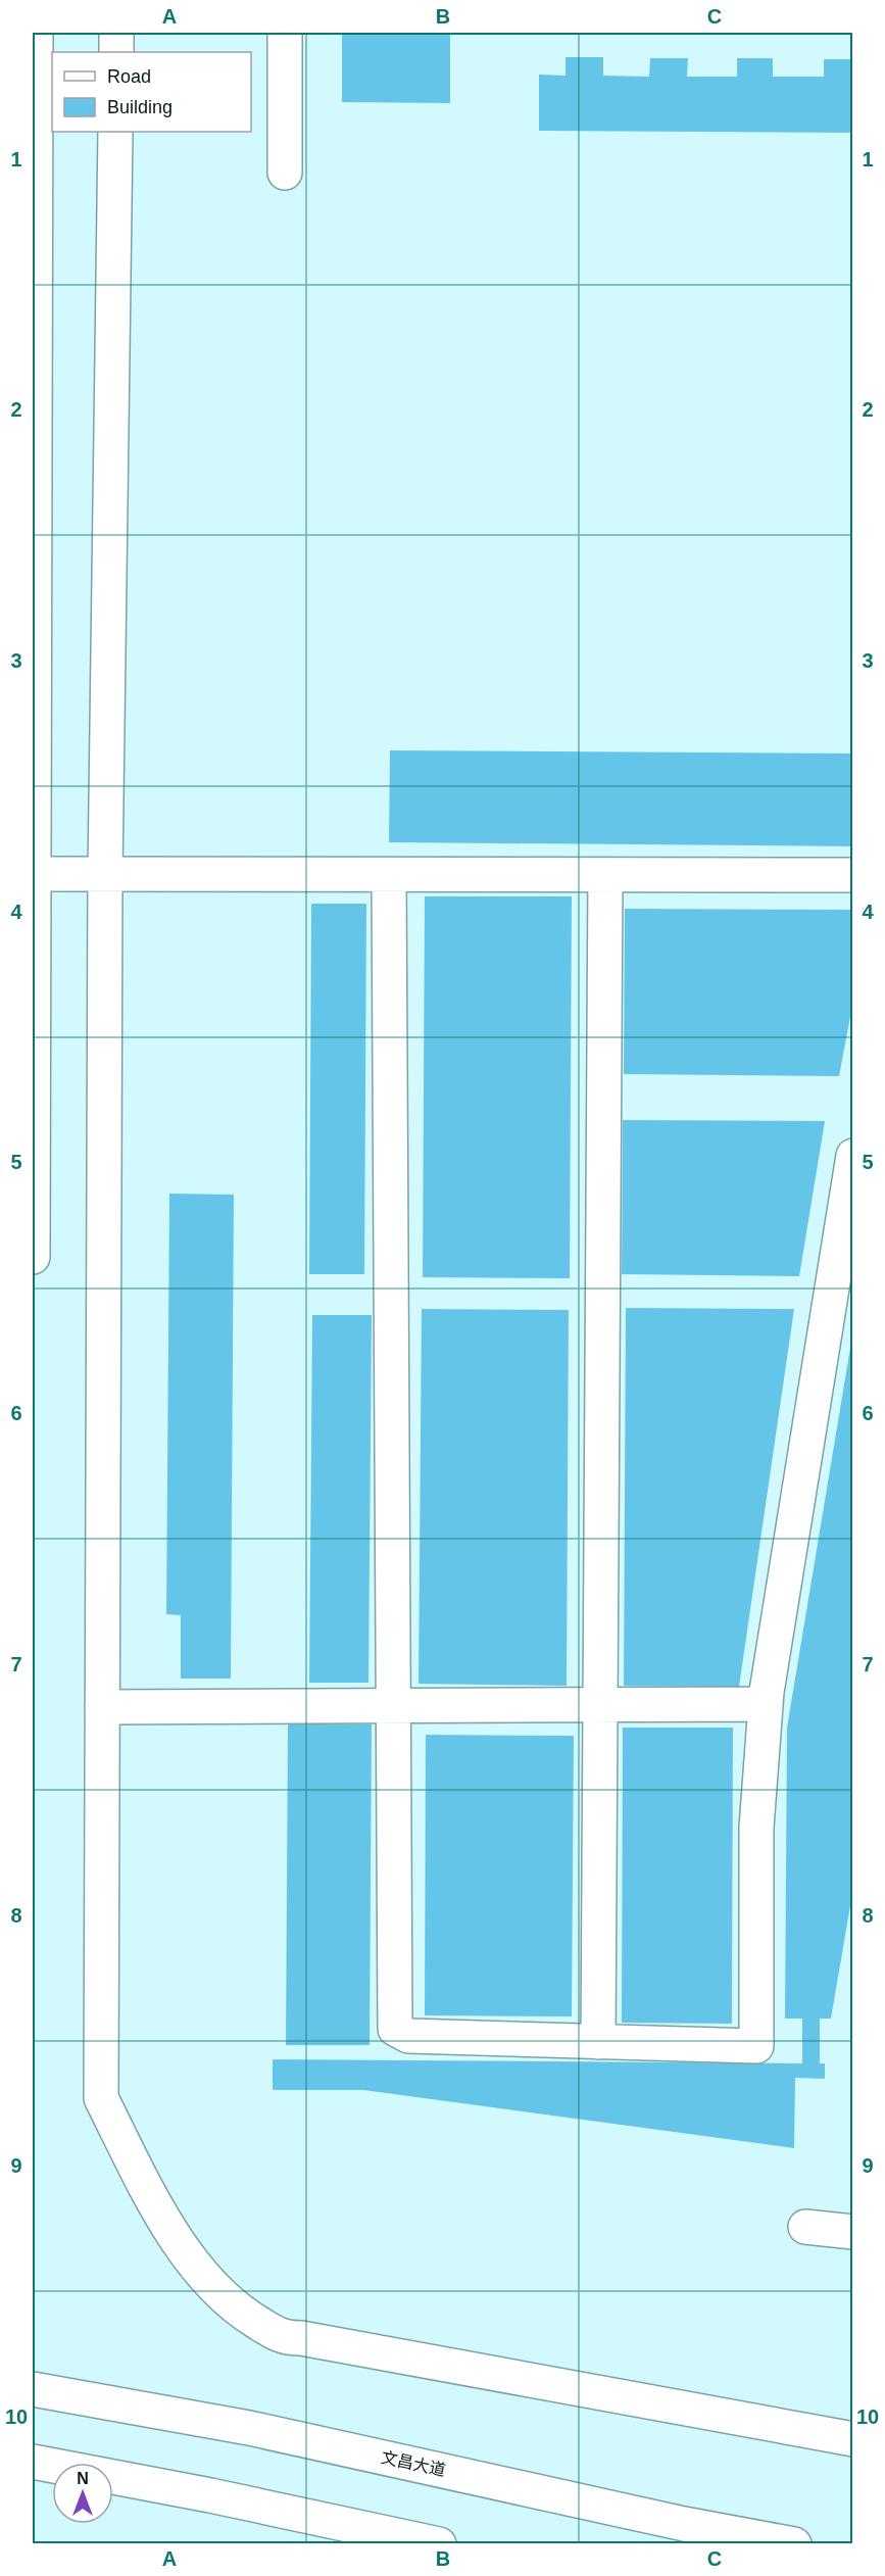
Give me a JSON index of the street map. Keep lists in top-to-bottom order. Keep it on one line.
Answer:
{"streets":{"street":["文昌大道"]},"legend":["Road","Building"],"north":"top","grid":{"columns":["A","B","C"],"rows":["1","2","3","4","5","6","7","8","9","10"]}}
